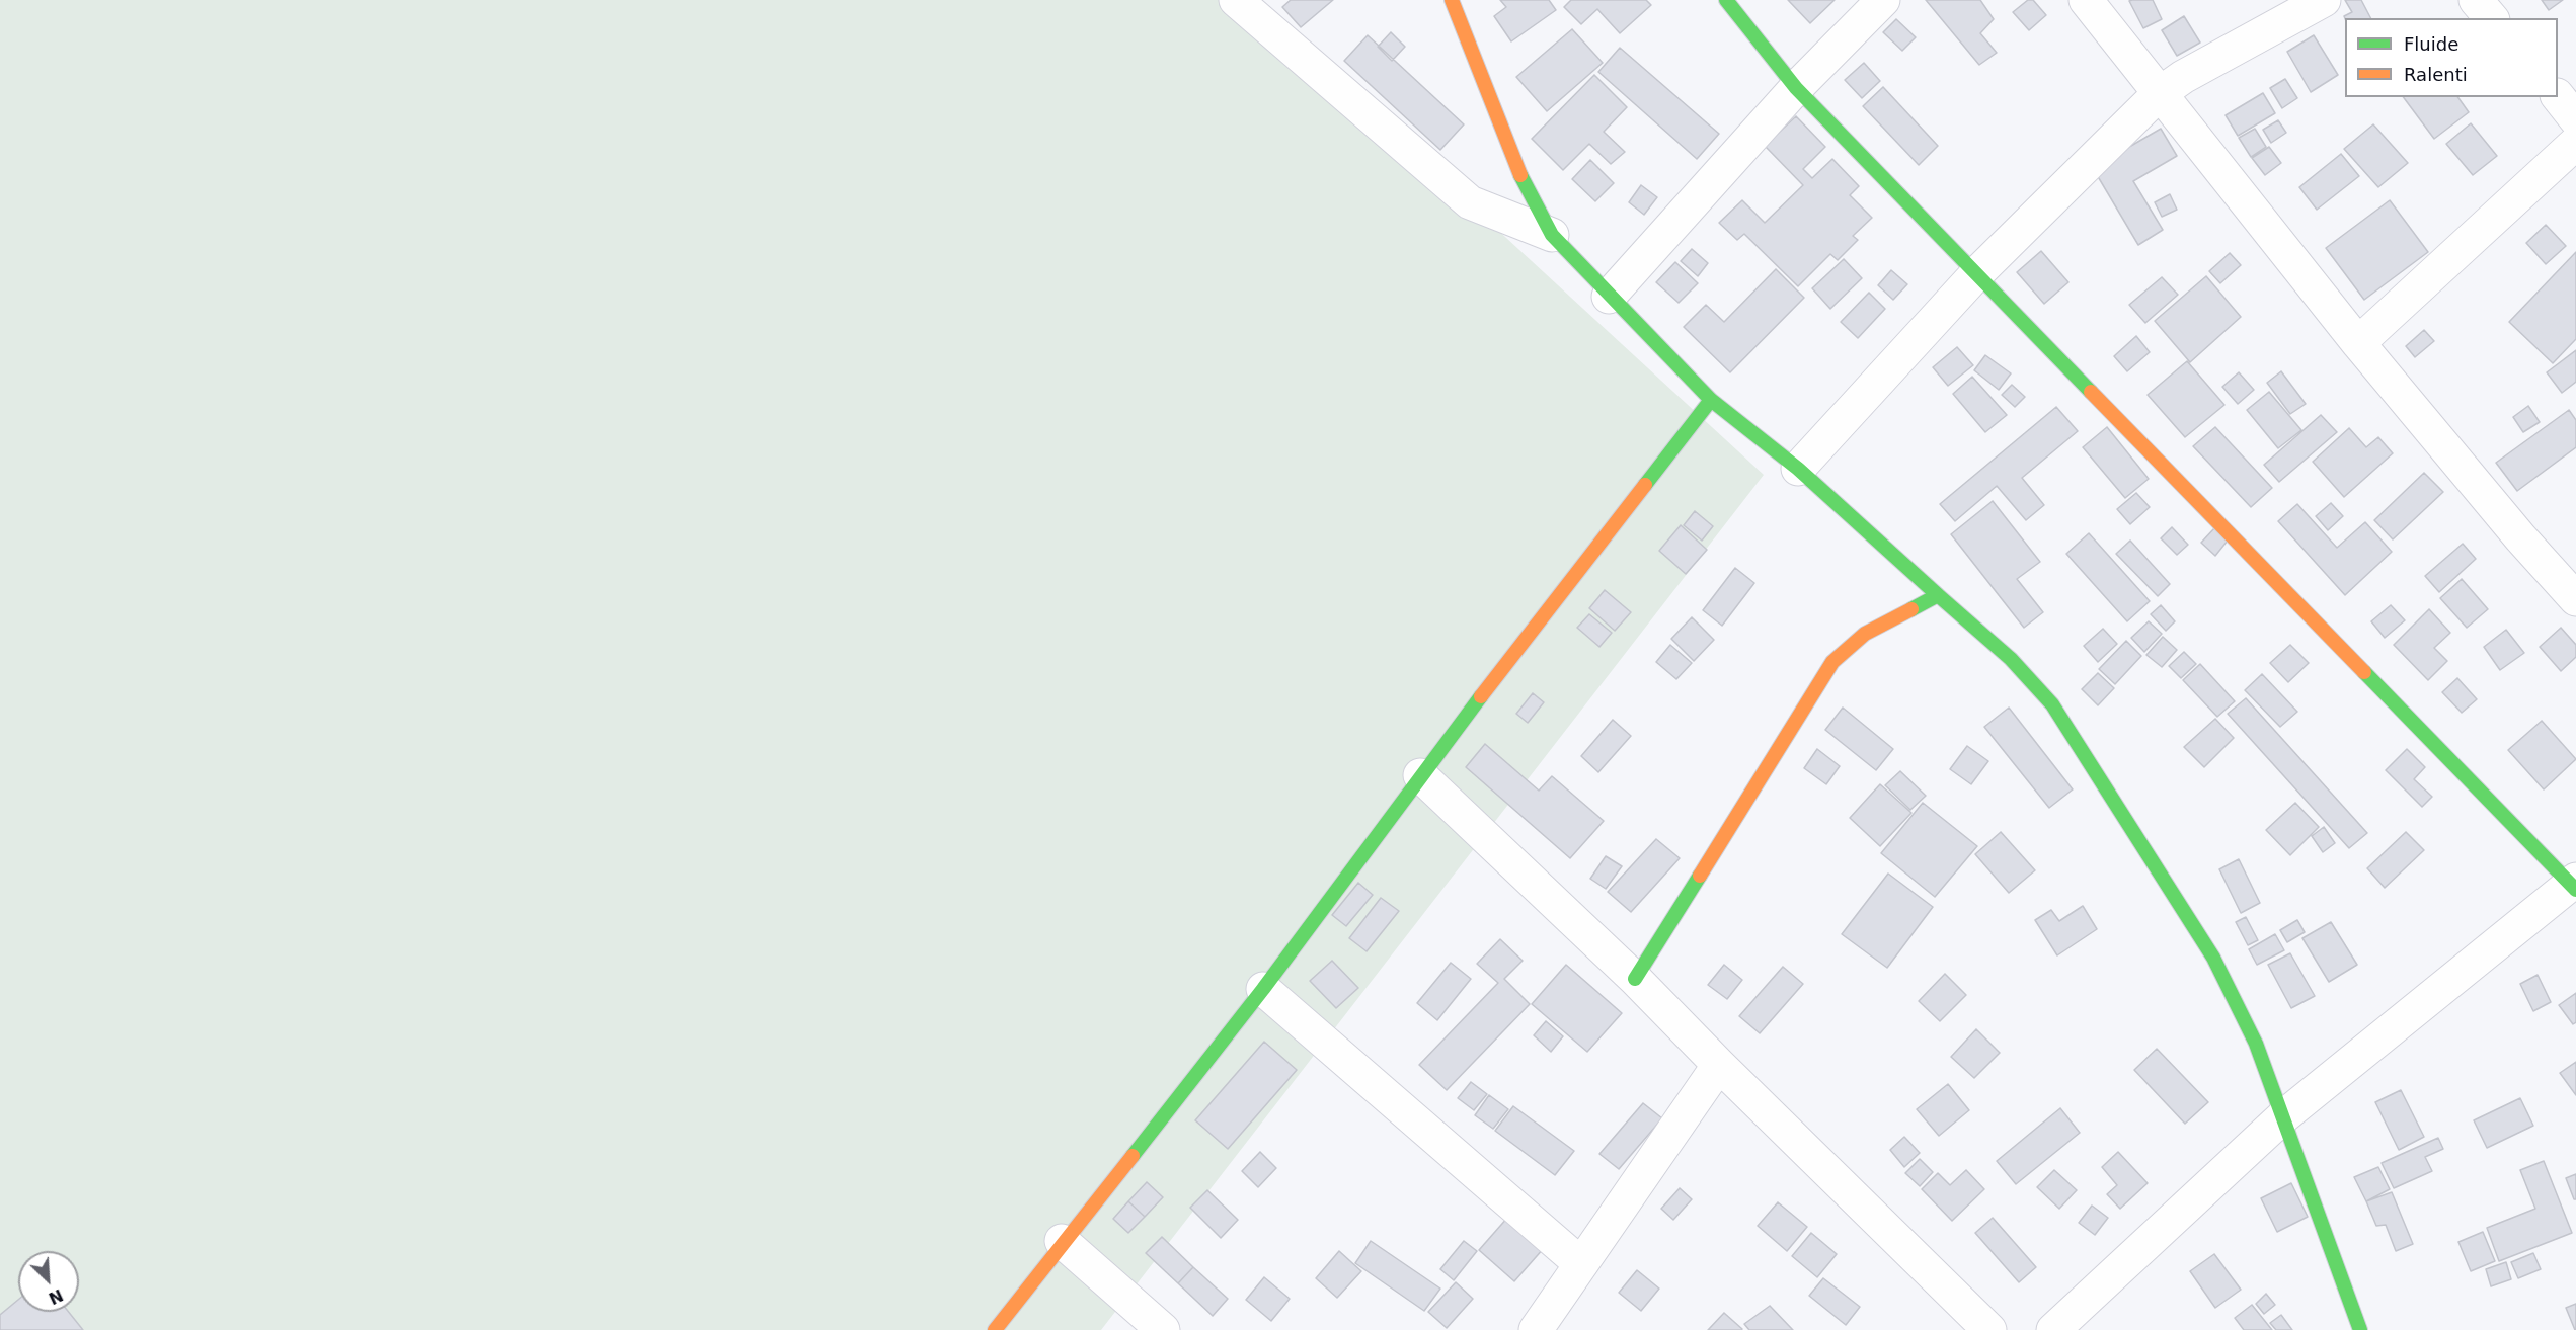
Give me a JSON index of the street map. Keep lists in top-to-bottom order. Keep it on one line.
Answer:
{"legend":["Fluide","Ralenti"],"north":"bottom right"}
